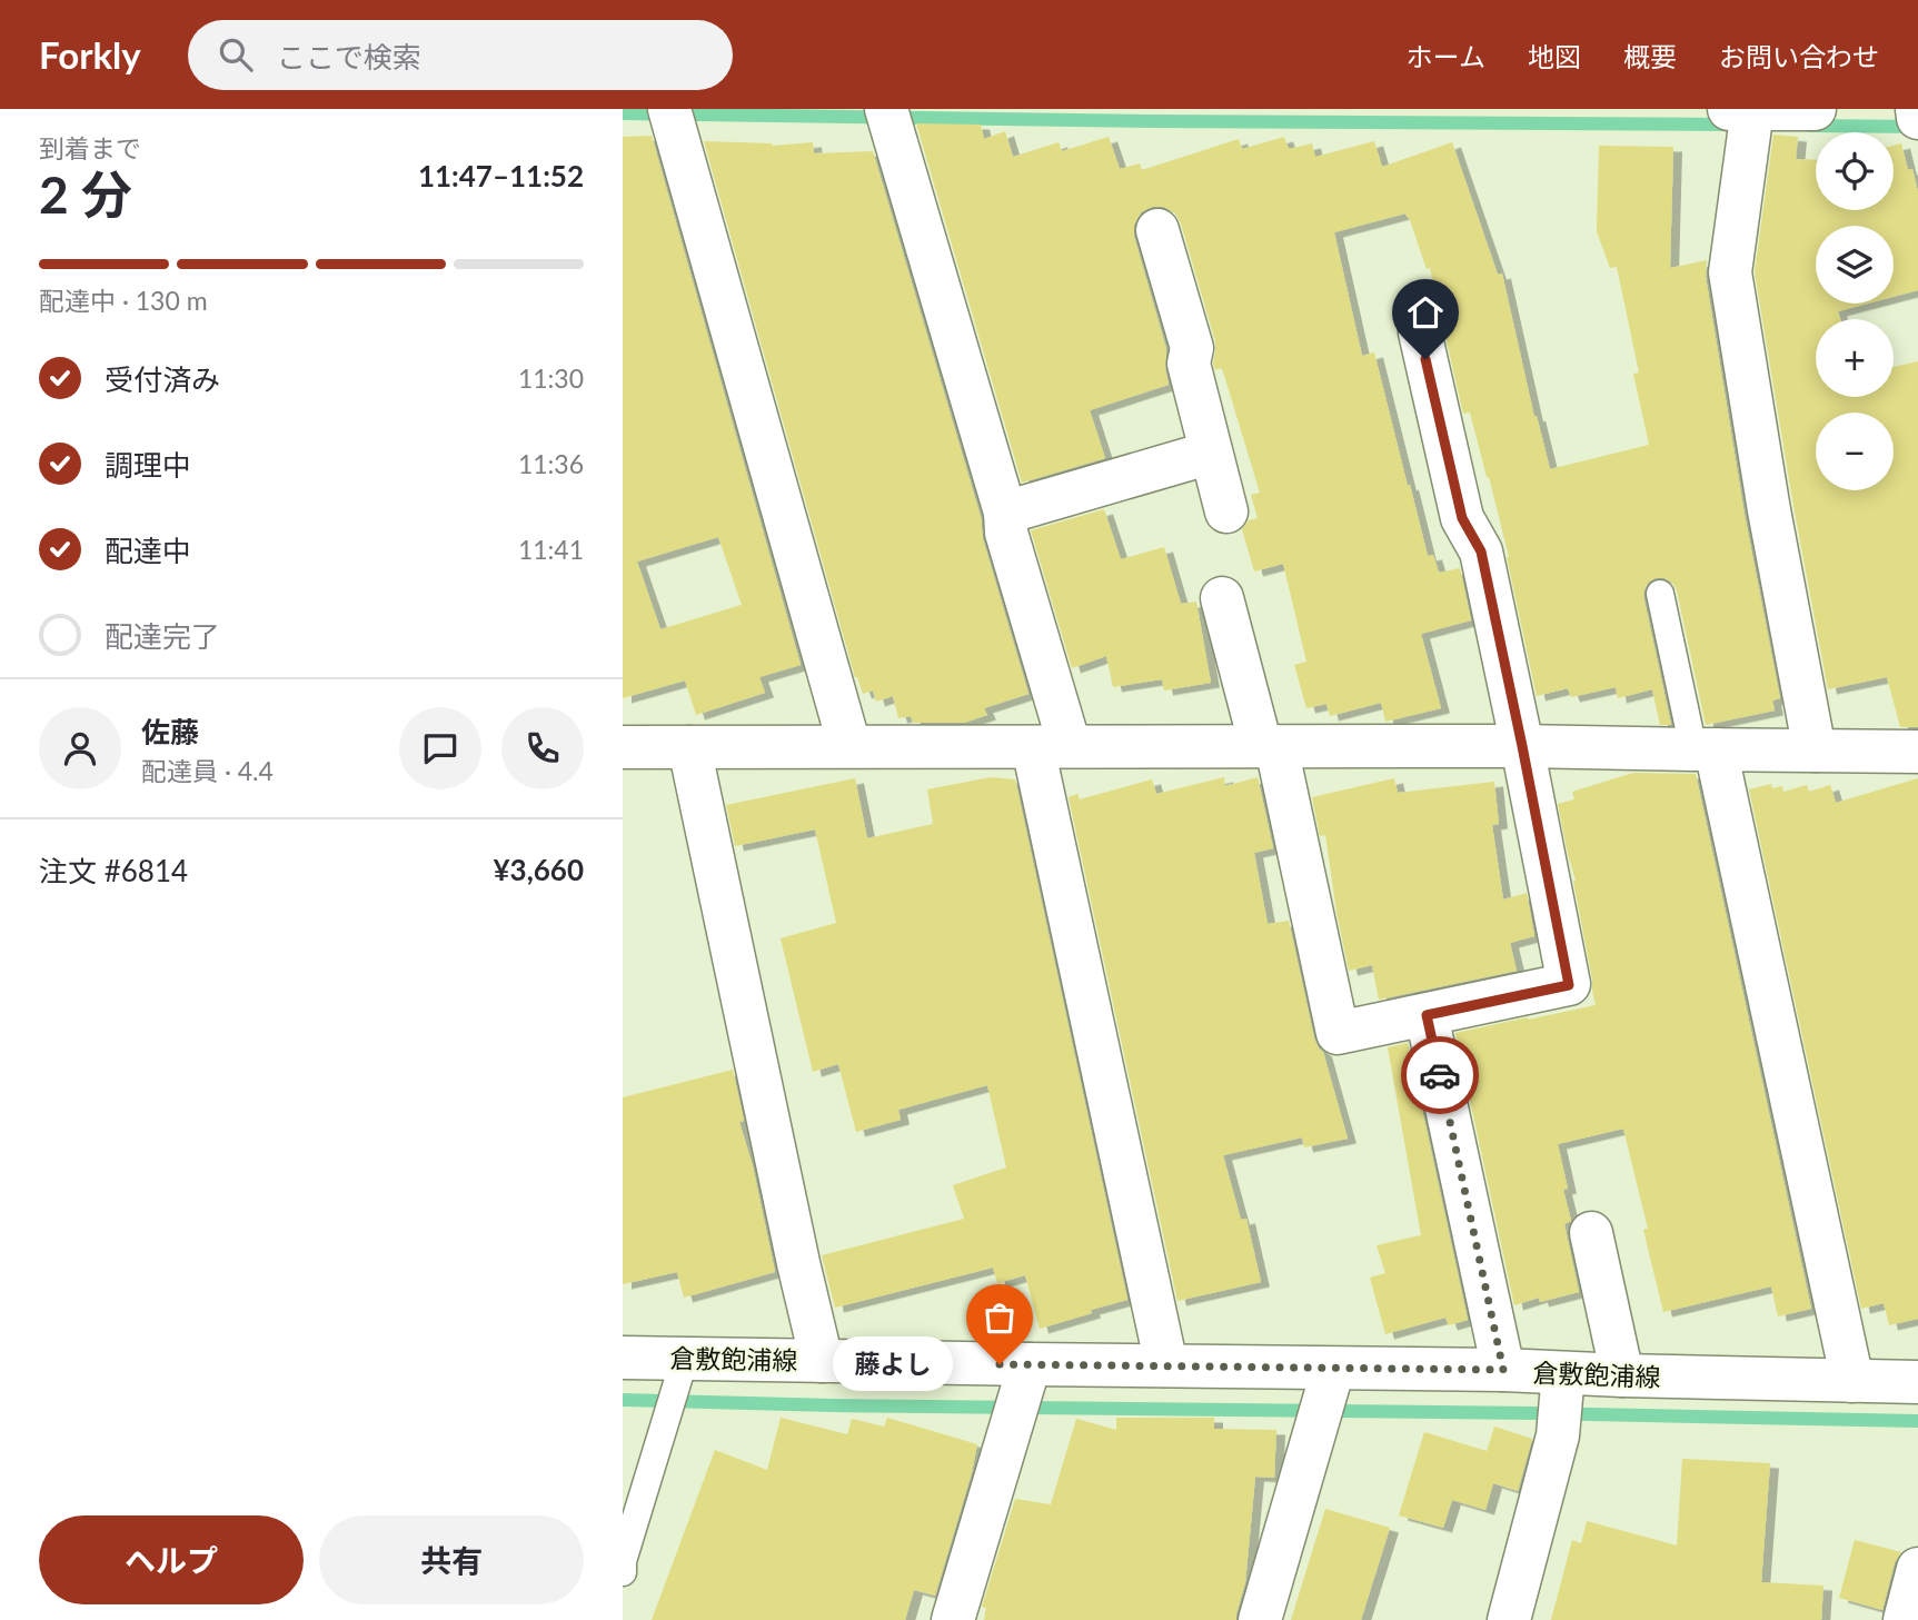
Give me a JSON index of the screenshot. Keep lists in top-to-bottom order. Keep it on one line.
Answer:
{"streets":{"street":["倉敷飽浦線"]},"places":["藤よし"],"page":{"header":"Forkly","search":"ここで検索","nav":["ホーム","地図","概要","お問い合わせ"],"heading":["2 分","到着まで","11:47–11:52"],"panel":["佐藤","配達員 · 4.4","注文 #6814","¥3,660"],"map_buttons":["+","−"],"bar":"配達中 · 130 m","list":[["受付済み","11:30"],["調理中","11:36"],["配達中","11:41"],"配達完了"],"bubble":"藤よし","buttons":["ヘルプ","共有"]}}
